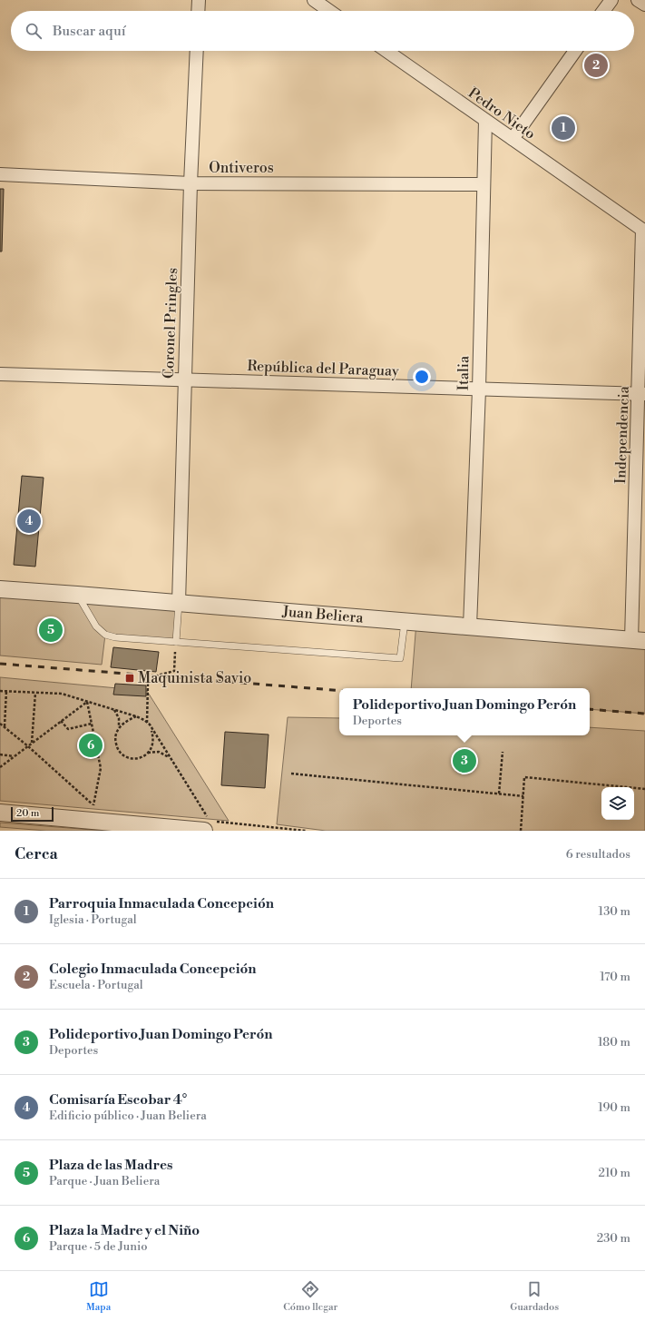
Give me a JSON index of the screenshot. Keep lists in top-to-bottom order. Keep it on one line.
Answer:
{"streets":{"street":["Pedro Nieto","Ontiveros","Coronel Pringles","República del Paraguay","Italia","Independencia","Juan Beliera"]},"crossings":[["Pedro Nieto","Italia"],["Pedro Nieto","Independencia"],["Ontiveros","Coronel Pringles"],["Ontiveros","Italia"],["Coronel Pringles","República del Paraguay"],["Coronel Pringles","Juan Beliera"],["República del Paraguay","Italia"],["República del Paraguay","Independencia"],["Italia","Juan Beliera"],["Independencia","Juan Beliera"]],"places":{"transit":["Maquinista Savio"]},"scale_bar":"20 m","page":{"search":"Buscar aquí","pins":["2","1","4","5","6","3"],"popup":["Polideportivo Juan Domingo Perón","Deportes"],"scale":"20 m","heading":["Cerca","6 resultados"],"list":[{"mark":"1","name":"Parroquia Inmaculada Concepción","note":"Iglesia · Portugal","value":"130 m"},{"mark":"2","name":"Colegio Inmaculada Concepción","note":"Escuela · Portugal","value":"170 m"},{"mark":"3","name":"Polideportivo Juan Domingo Perón","note":"Deportes","value":"180 m"},{"mark":"4","name":"Comisaría Escobar 4°","note":"Edificio público · Juan Beliera","value":"190 m"},{"mark":"5","name":"Plaza de las Madres","note":"Parque · Juan Beliera","value":"210 m"},{"mark":"6","name":"Plaza la Madre y el Niño","note":"Parque · 5 de Junio","value":"230 m"}],"nav":["Mapa","Cómo llegar","Guardados"]}}
